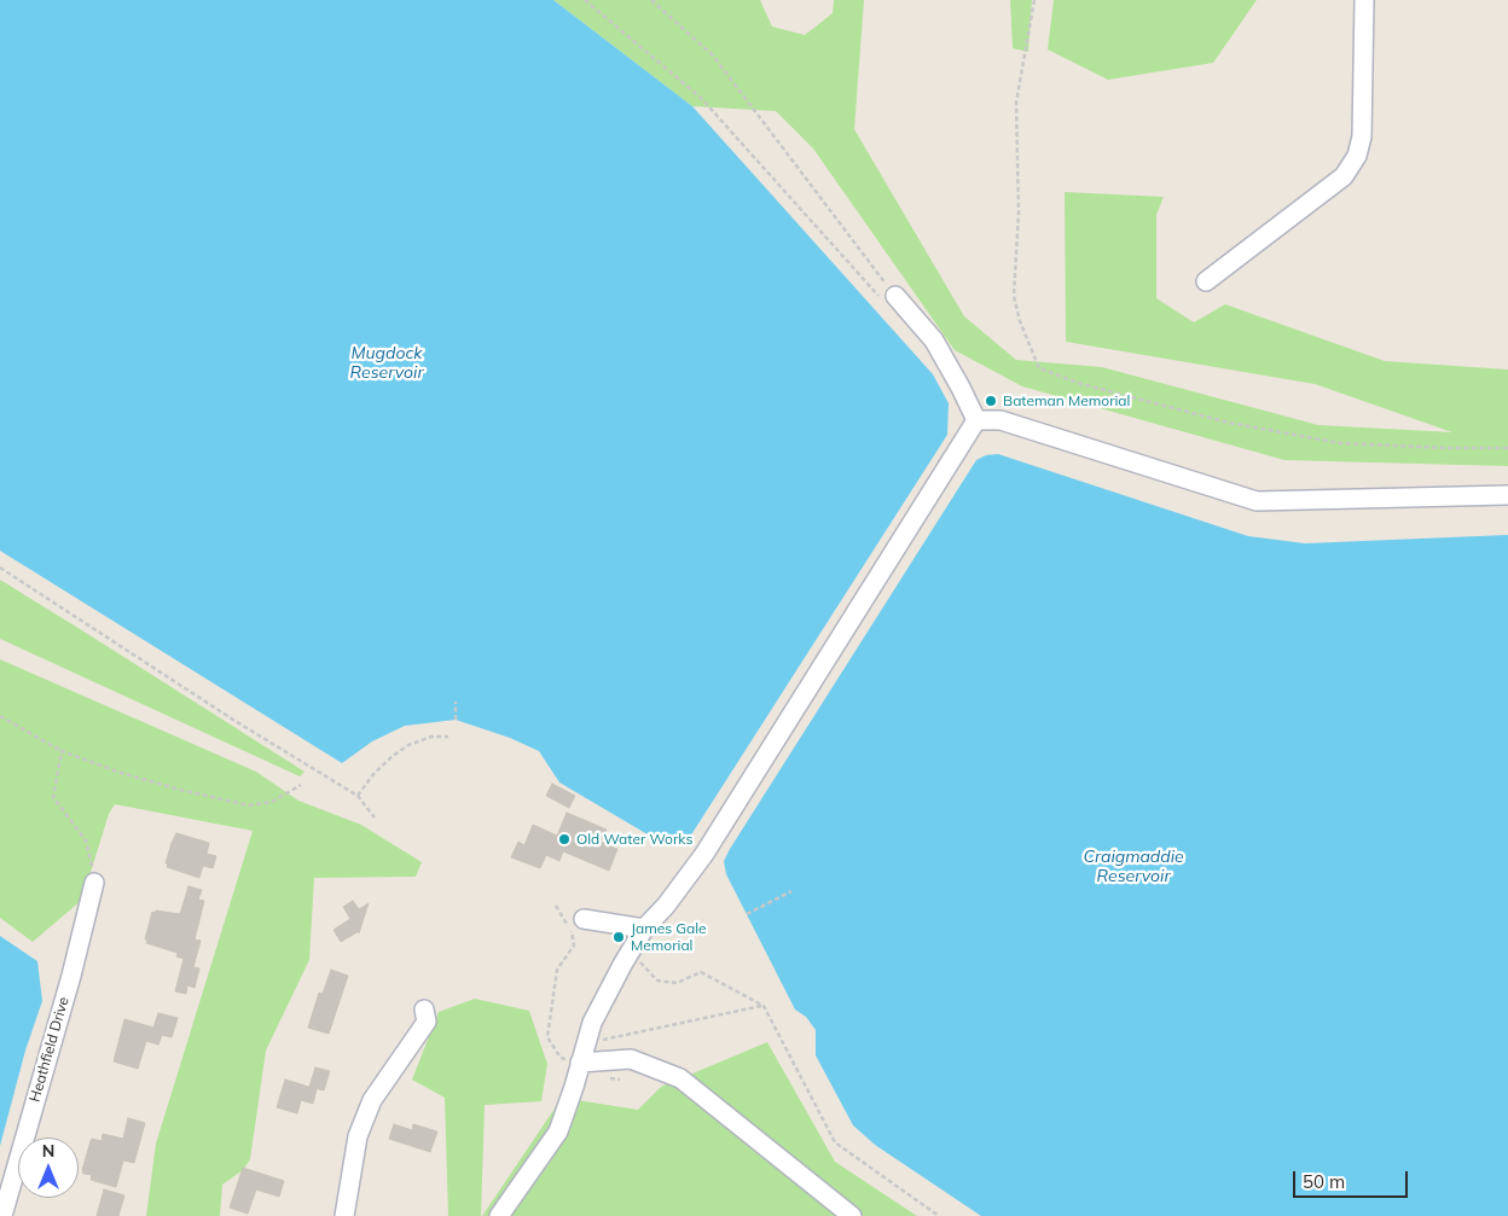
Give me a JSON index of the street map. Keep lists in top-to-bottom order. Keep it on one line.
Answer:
{"streets":{"street":["Heathfield Drive"]},"water":["Mugdock Reservoir","Craigmaddie Reservoir"],"places":["Bateman Memorial","Old Water Works","James Gale Memorial"],"scale_bar":"50 m","north":"top"}
